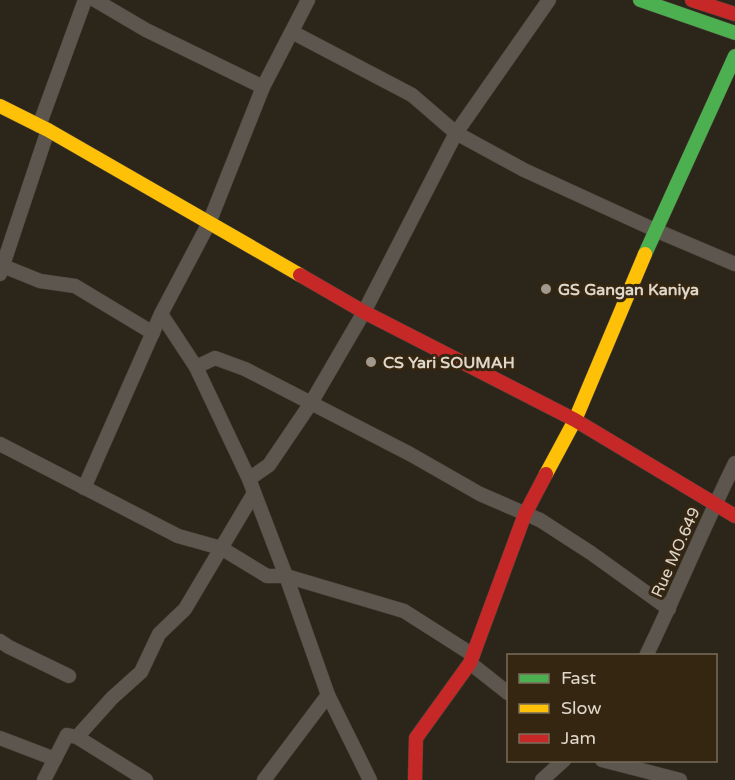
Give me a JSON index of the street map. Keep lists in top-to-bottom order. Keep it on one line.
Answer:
{"streets":{"street":["Rue MO.649"]},"places":["GS Gangan Kaniya","CS Yari SOUMAH"],"legend":["Fast","Slow","Jam"]}
